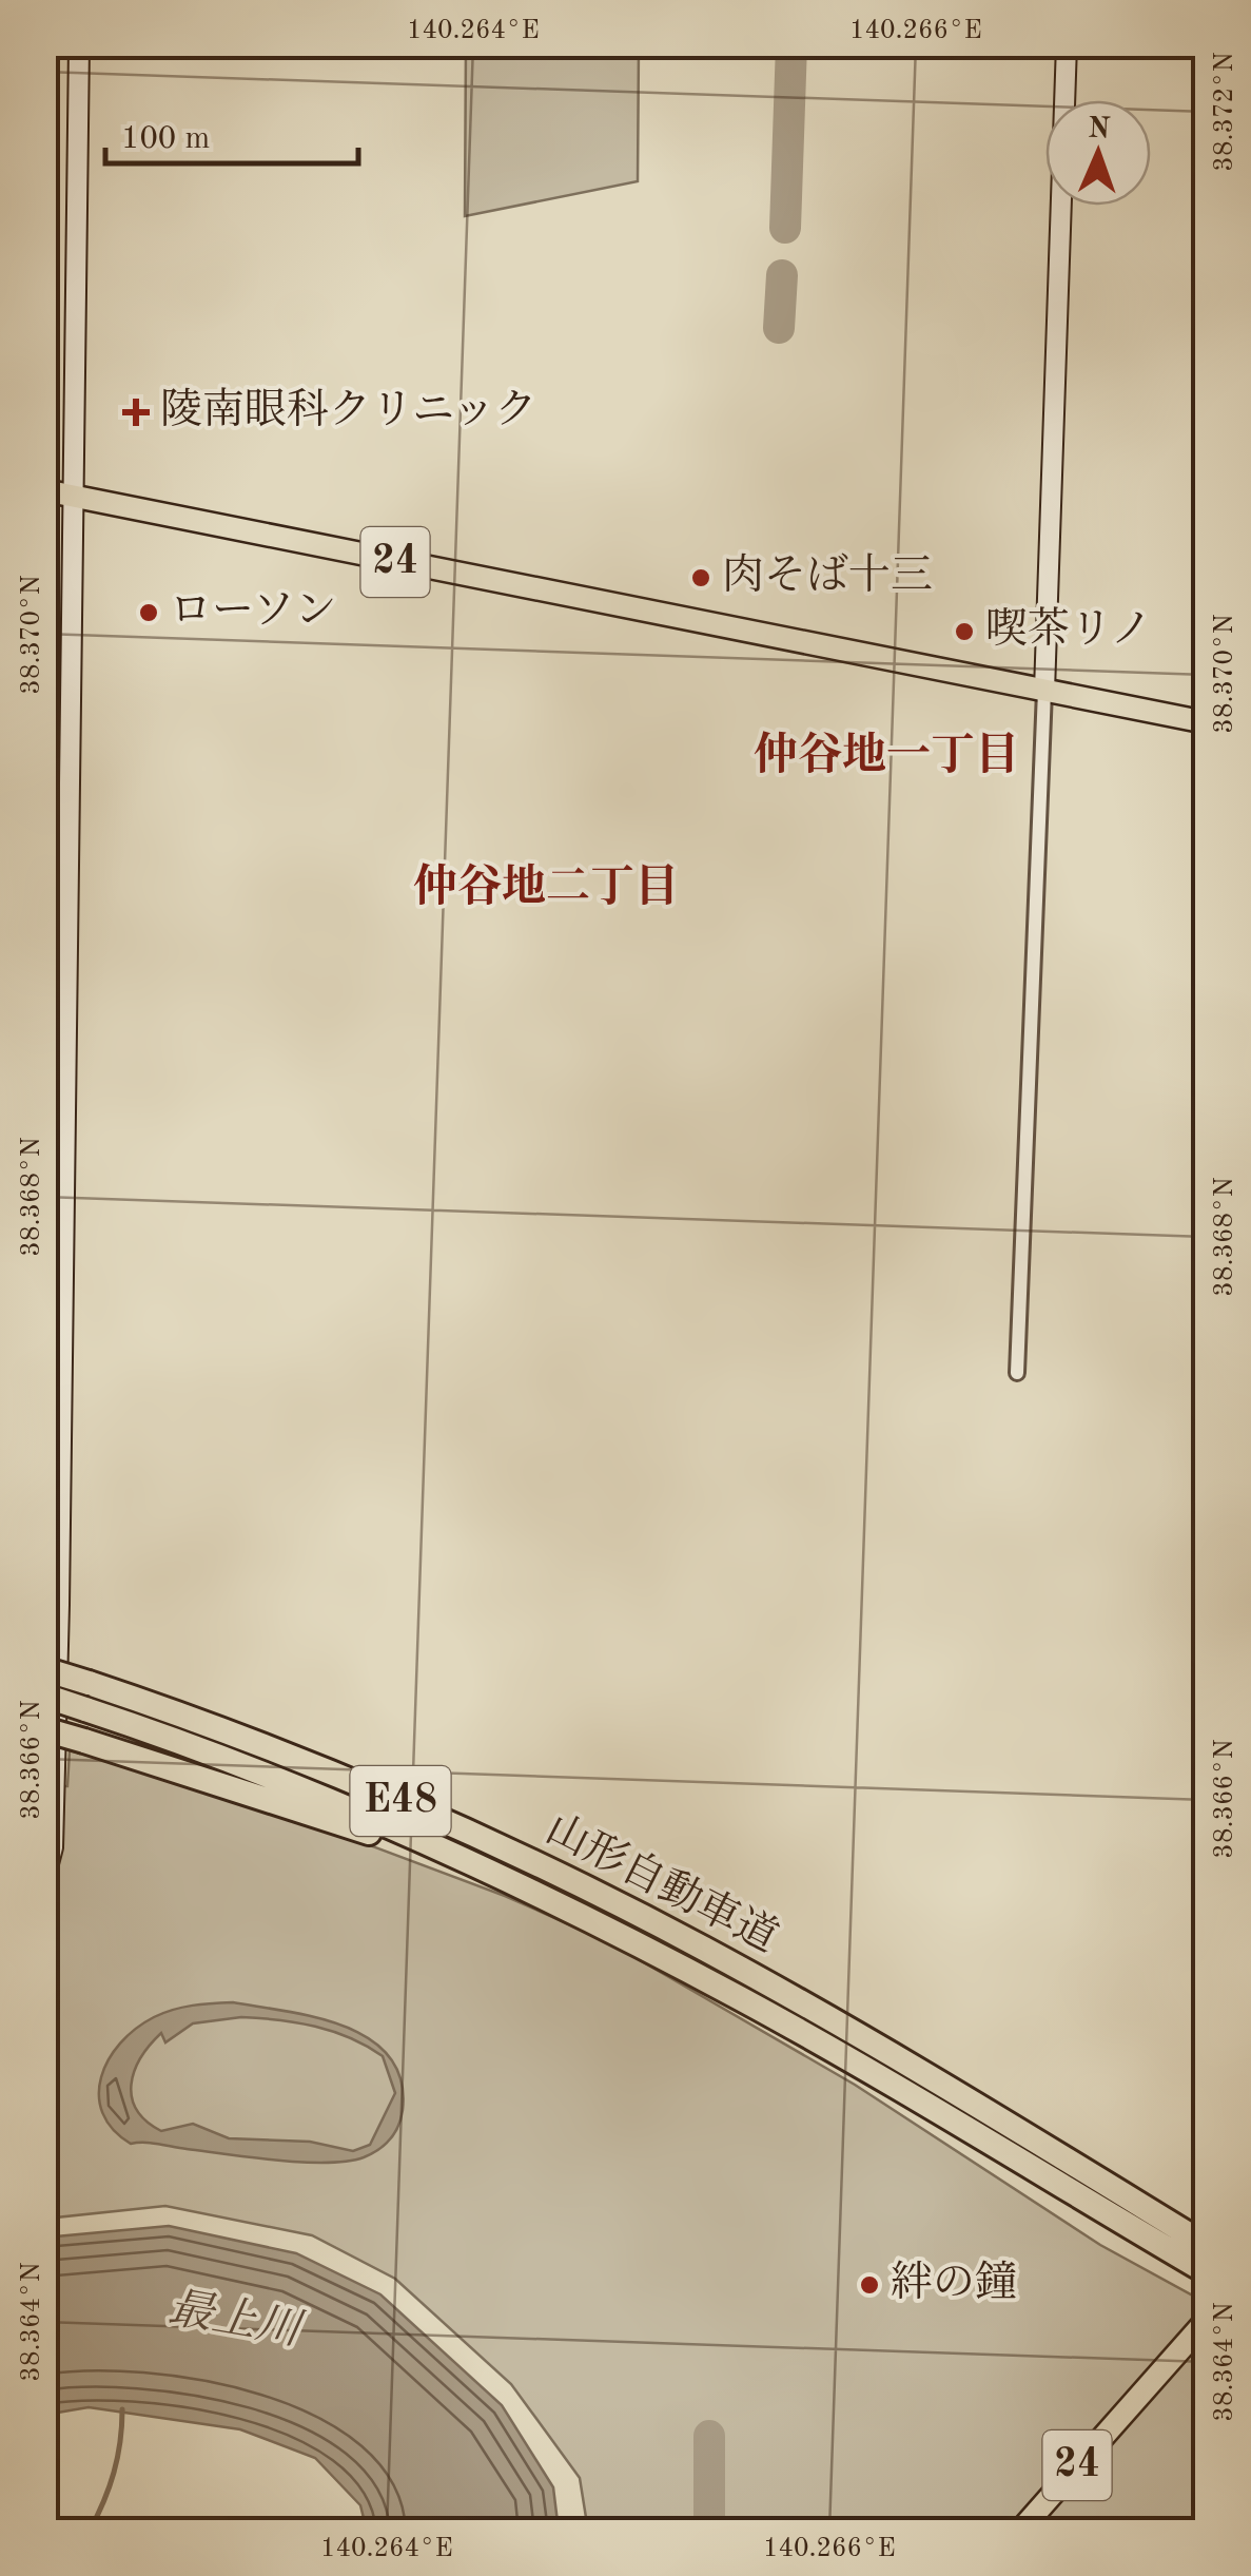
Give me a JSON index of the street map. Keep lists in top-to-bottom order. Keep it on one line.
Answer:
{"streets":{"highway":["E48","山形自動車道"],"main road":["24"]},"districts":["仲谷地一丁目","仲谷地二丁目"],"water":["最上川"],"places":{"health":["陵南眼科クリニック"],"other":["肉そば十三","ローソン","喫茶リノ","絆の鐘"]},"scale_bar":"100 m","north":"top","coordinates":["140.264°E","140.266°E","38.372°N","38.370°N","38.368°N","38.366°N","38.364°N"]}
